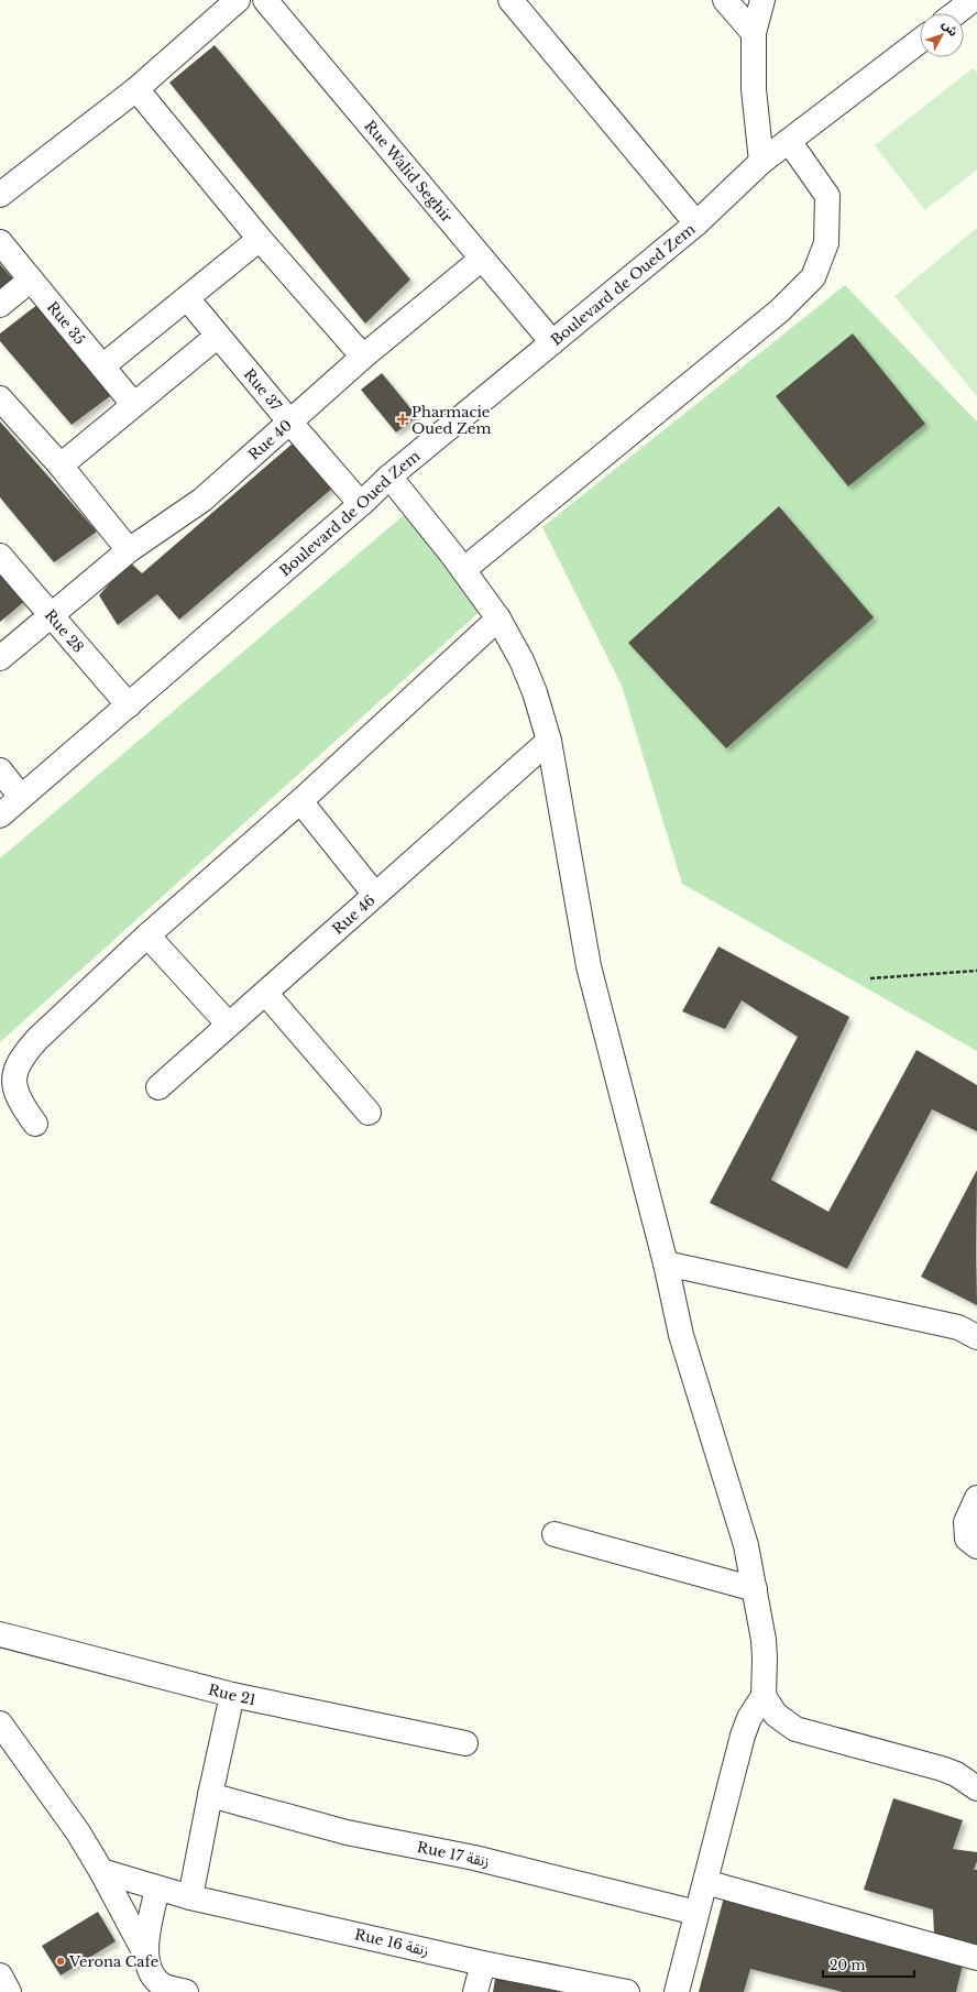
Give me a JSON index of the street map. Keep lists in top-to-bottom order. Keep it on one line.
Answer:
{"streets":{"street":["Rue Walid Seghir","Boulevard de Oued Zem","Rue 35","Rue 37","Rue 40","Rue 28","Rue 46","Rue 21","Rue 17 زنقة","Rue 16 زنقة"]},"crossings":[["Rue Walid Seghir","Boulevard de Oued Zem"],["Rue Walid Seghir","Rue 40"],["Boulevard de Oued Zem","Rue 37"],["Boulevard de Oued Zem","Rue 28"],["Rue 37","Rue 40"],["Rue 40","Rue 28"]],"places":{"health":["Pharmacie Oued Zem"],"other":["Verona Cafe"]},"scale_bar":"20 m","north":"top right"}
